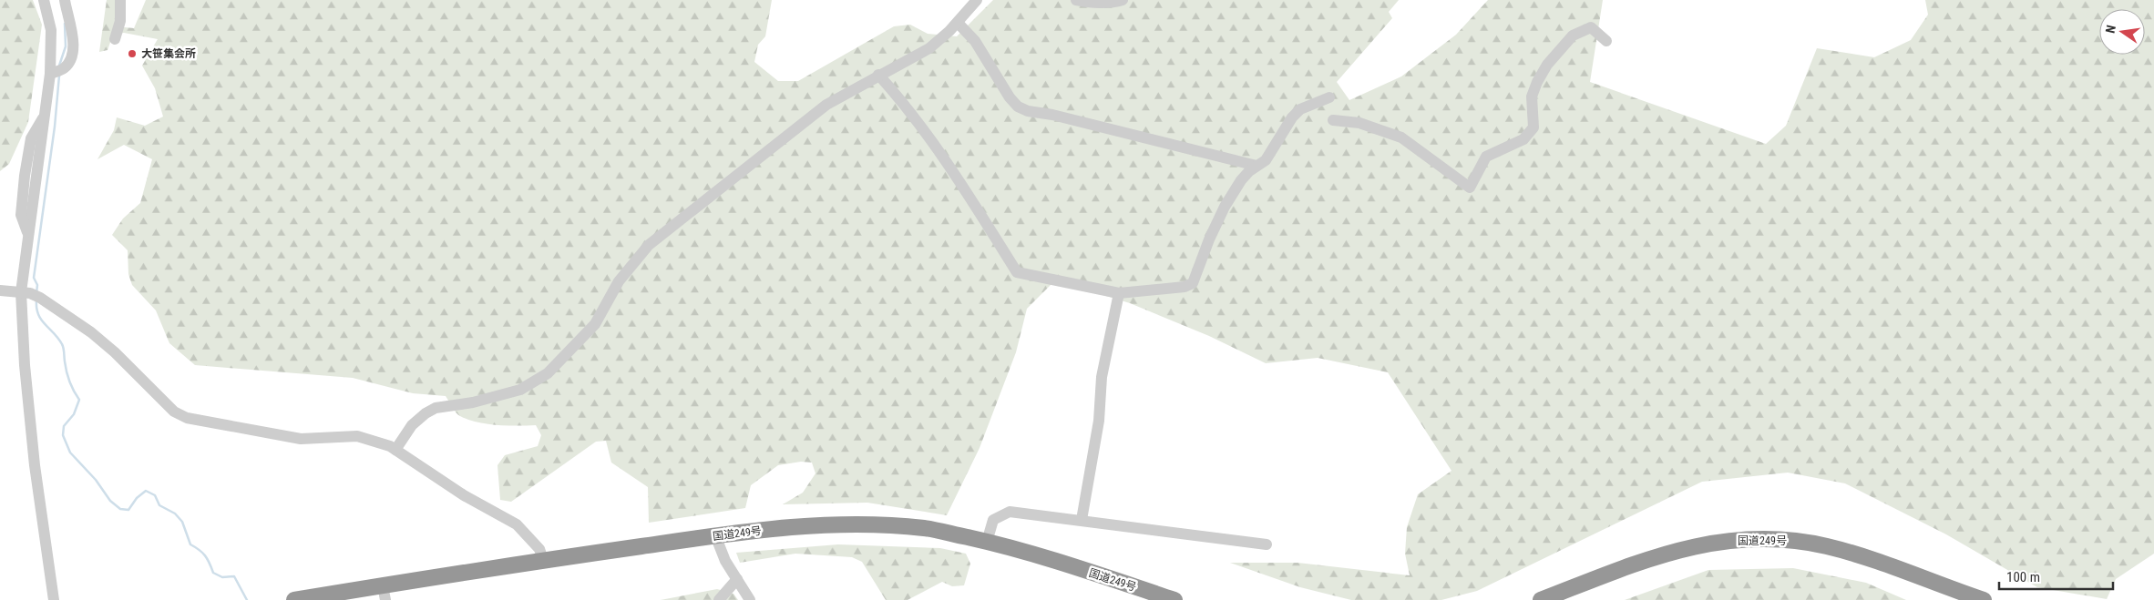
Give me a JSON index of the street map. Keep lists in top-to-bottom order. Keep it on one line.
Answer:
{"streets":{"highway":["国道249号"]},"places":["大笹集会所"],"scale_bar":"100 m","north":"left"}
